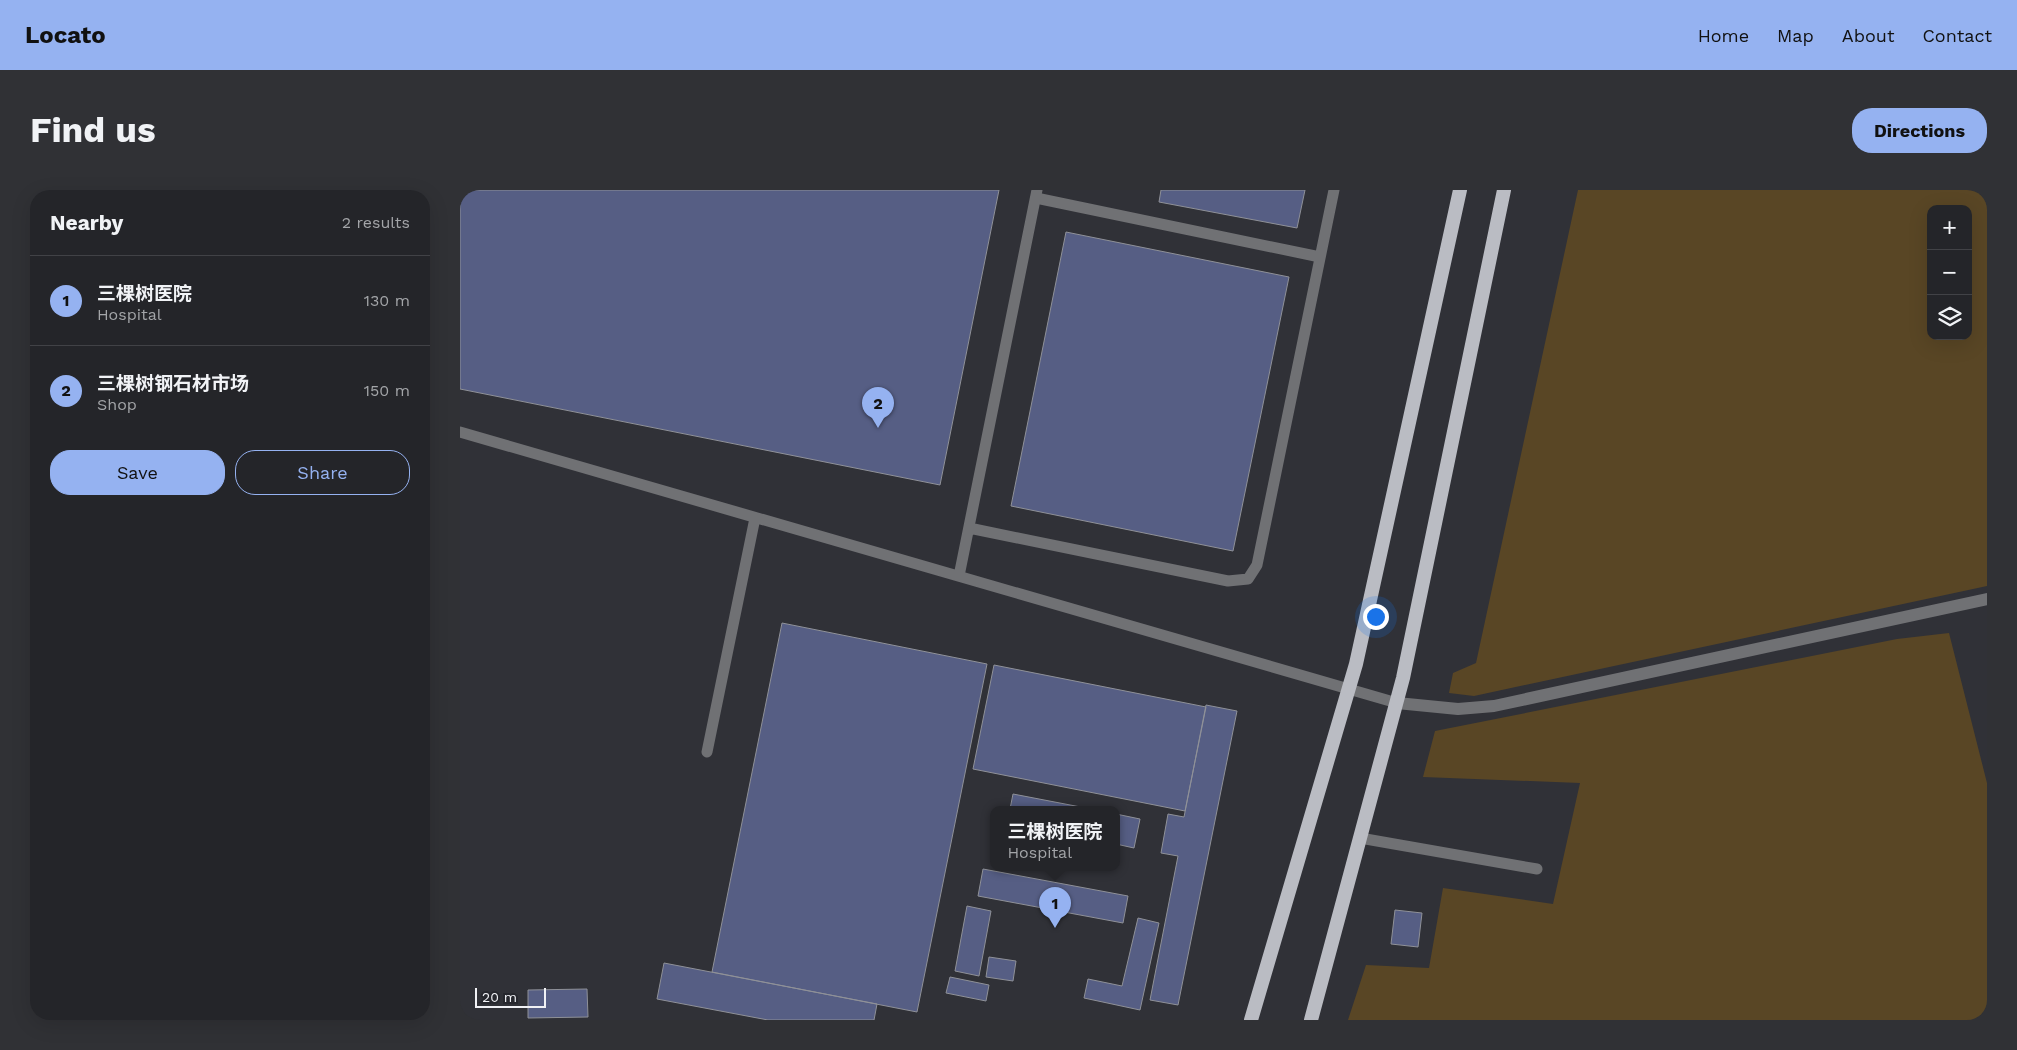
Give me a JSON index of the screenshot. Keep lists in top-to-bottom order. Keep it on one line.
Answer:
{"scale_bar":"20 m","page":{"header":"Locato","nav":["Home","Map","About","Contact"],"buttons":["Directions",["Save","Share"]],"title":"Find us","heading":["Nearby","2 results"],"map_buttons":["+","−"],"list":[{"mark":"1","name":"三棵树医院","note":"Hospital","value":"130 m"},{"mark":"2","name":"三棵树钢石材市场","note":"Shop","value":"150 m"}],"pins":["2","1"],"popup":["三棵树医院","Hospital"],"scale":"20 m"}}
